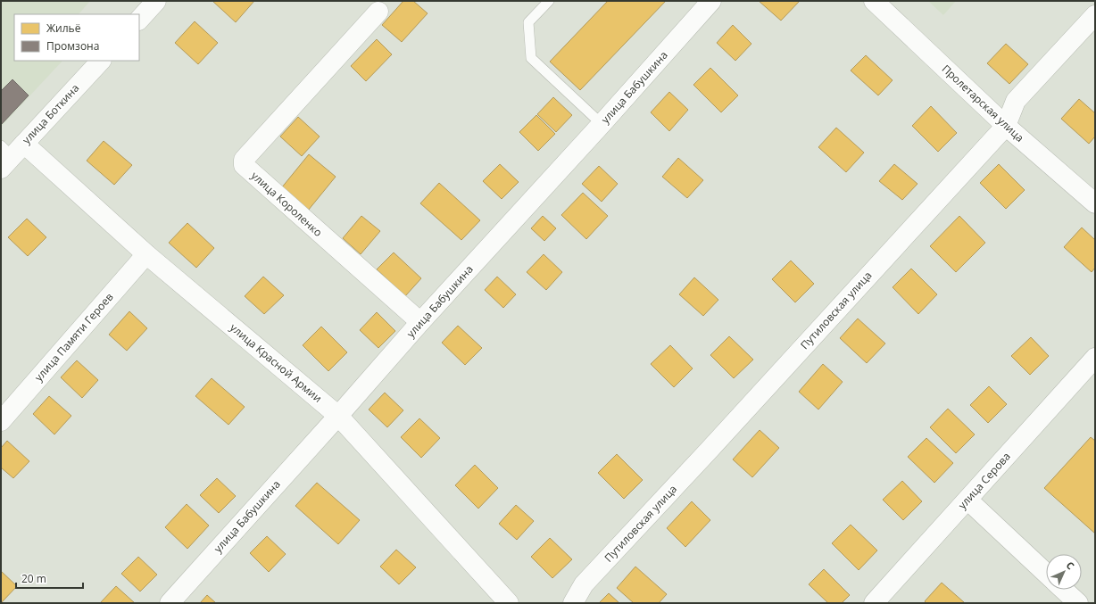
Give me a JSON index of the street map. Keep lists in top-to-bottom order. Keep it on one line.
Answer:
{"streets":{"street":["улица Бабушкина","Пролетарская улица","улица Боткина","улица Короленко","Путиловская улица","улица Памяти Героев","улица Красной Армии","улица Серова"]},"crossings":[["улица Бабушкина","улица Короленко"],["улица Бабушкина","улица Красной Армии"],["Пролетарская улица","Путиловская улица"],["улица Боткина","улица Красной Армии"],["улица Памяти Героев","улица Красной Армии"]],"legend":["Жильё","Промзона"],"scale_bar":"20 m","north":"top right"}
